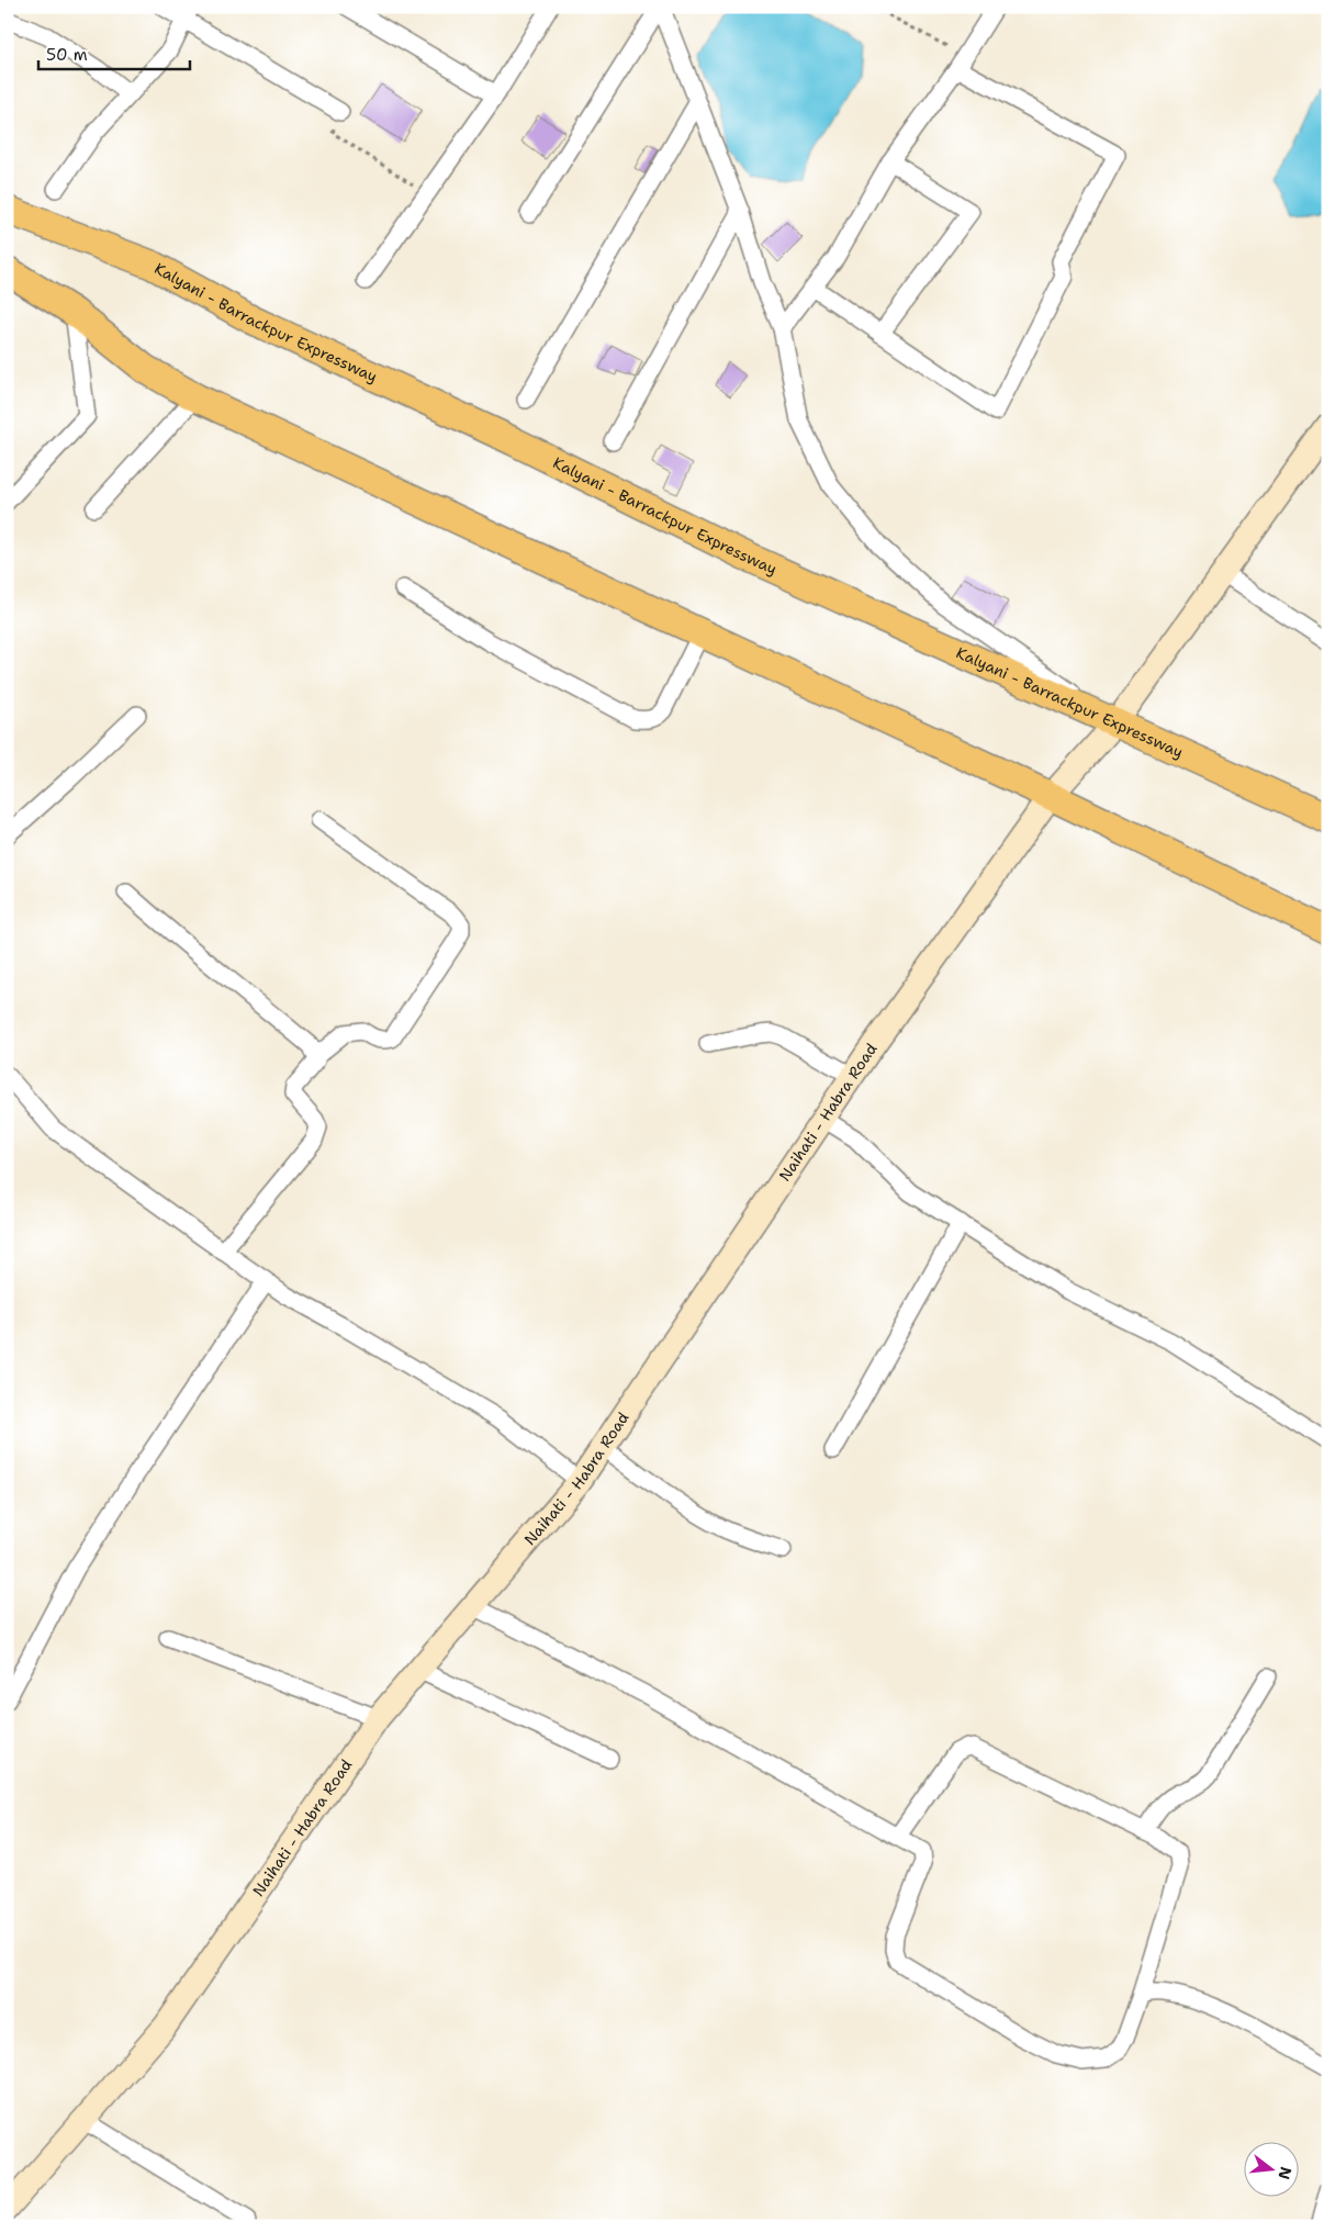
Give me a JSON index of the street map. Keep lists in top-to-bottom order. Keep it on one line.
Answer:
{"streets":{"highway":["Kalyani - Barrackpur Expressway"],"main road":["Naihati - Habra Road"]},"crossings":[["Kalyani - Barrackpur Expressway","Naihati - Habra Road"]],"scale_bar":"50 m","north":"right"}
